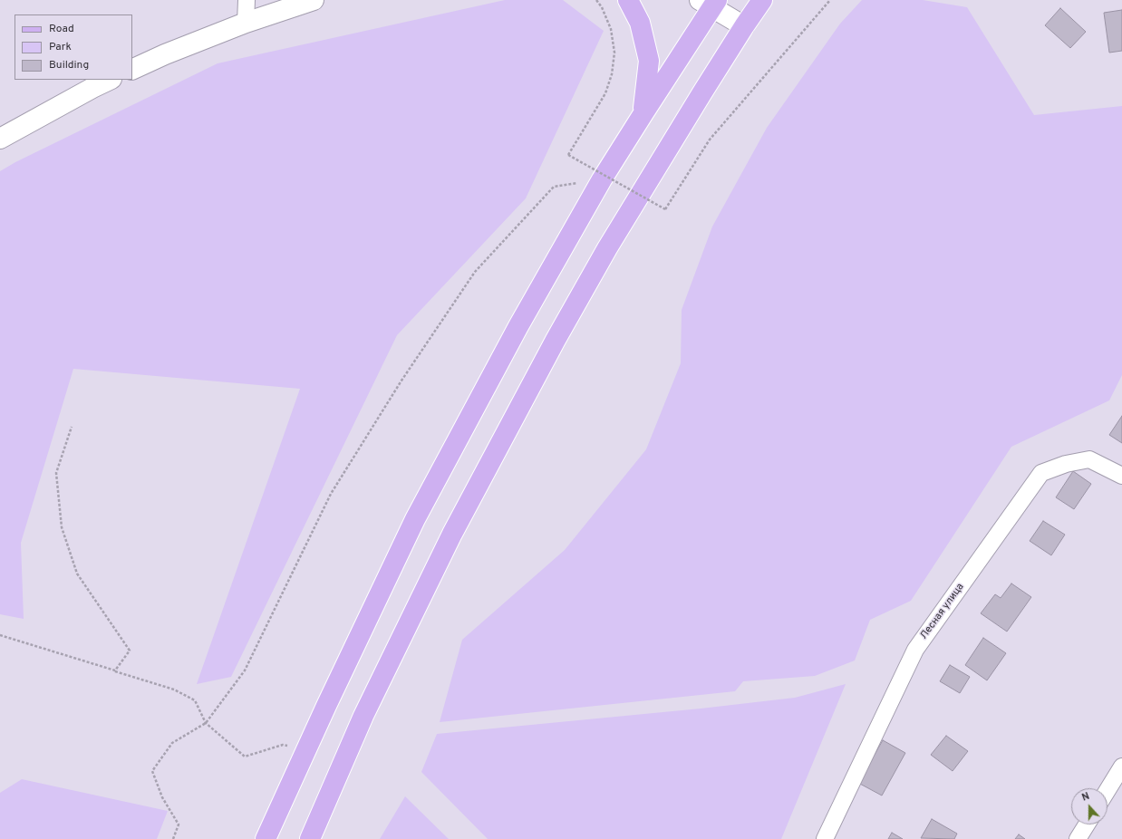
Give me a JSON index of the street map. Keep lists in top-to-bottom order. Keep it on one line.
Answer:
{"streets":{"street":["Лесная улица"]},"legend":["Road","Park","Building"],"north":"top"}
